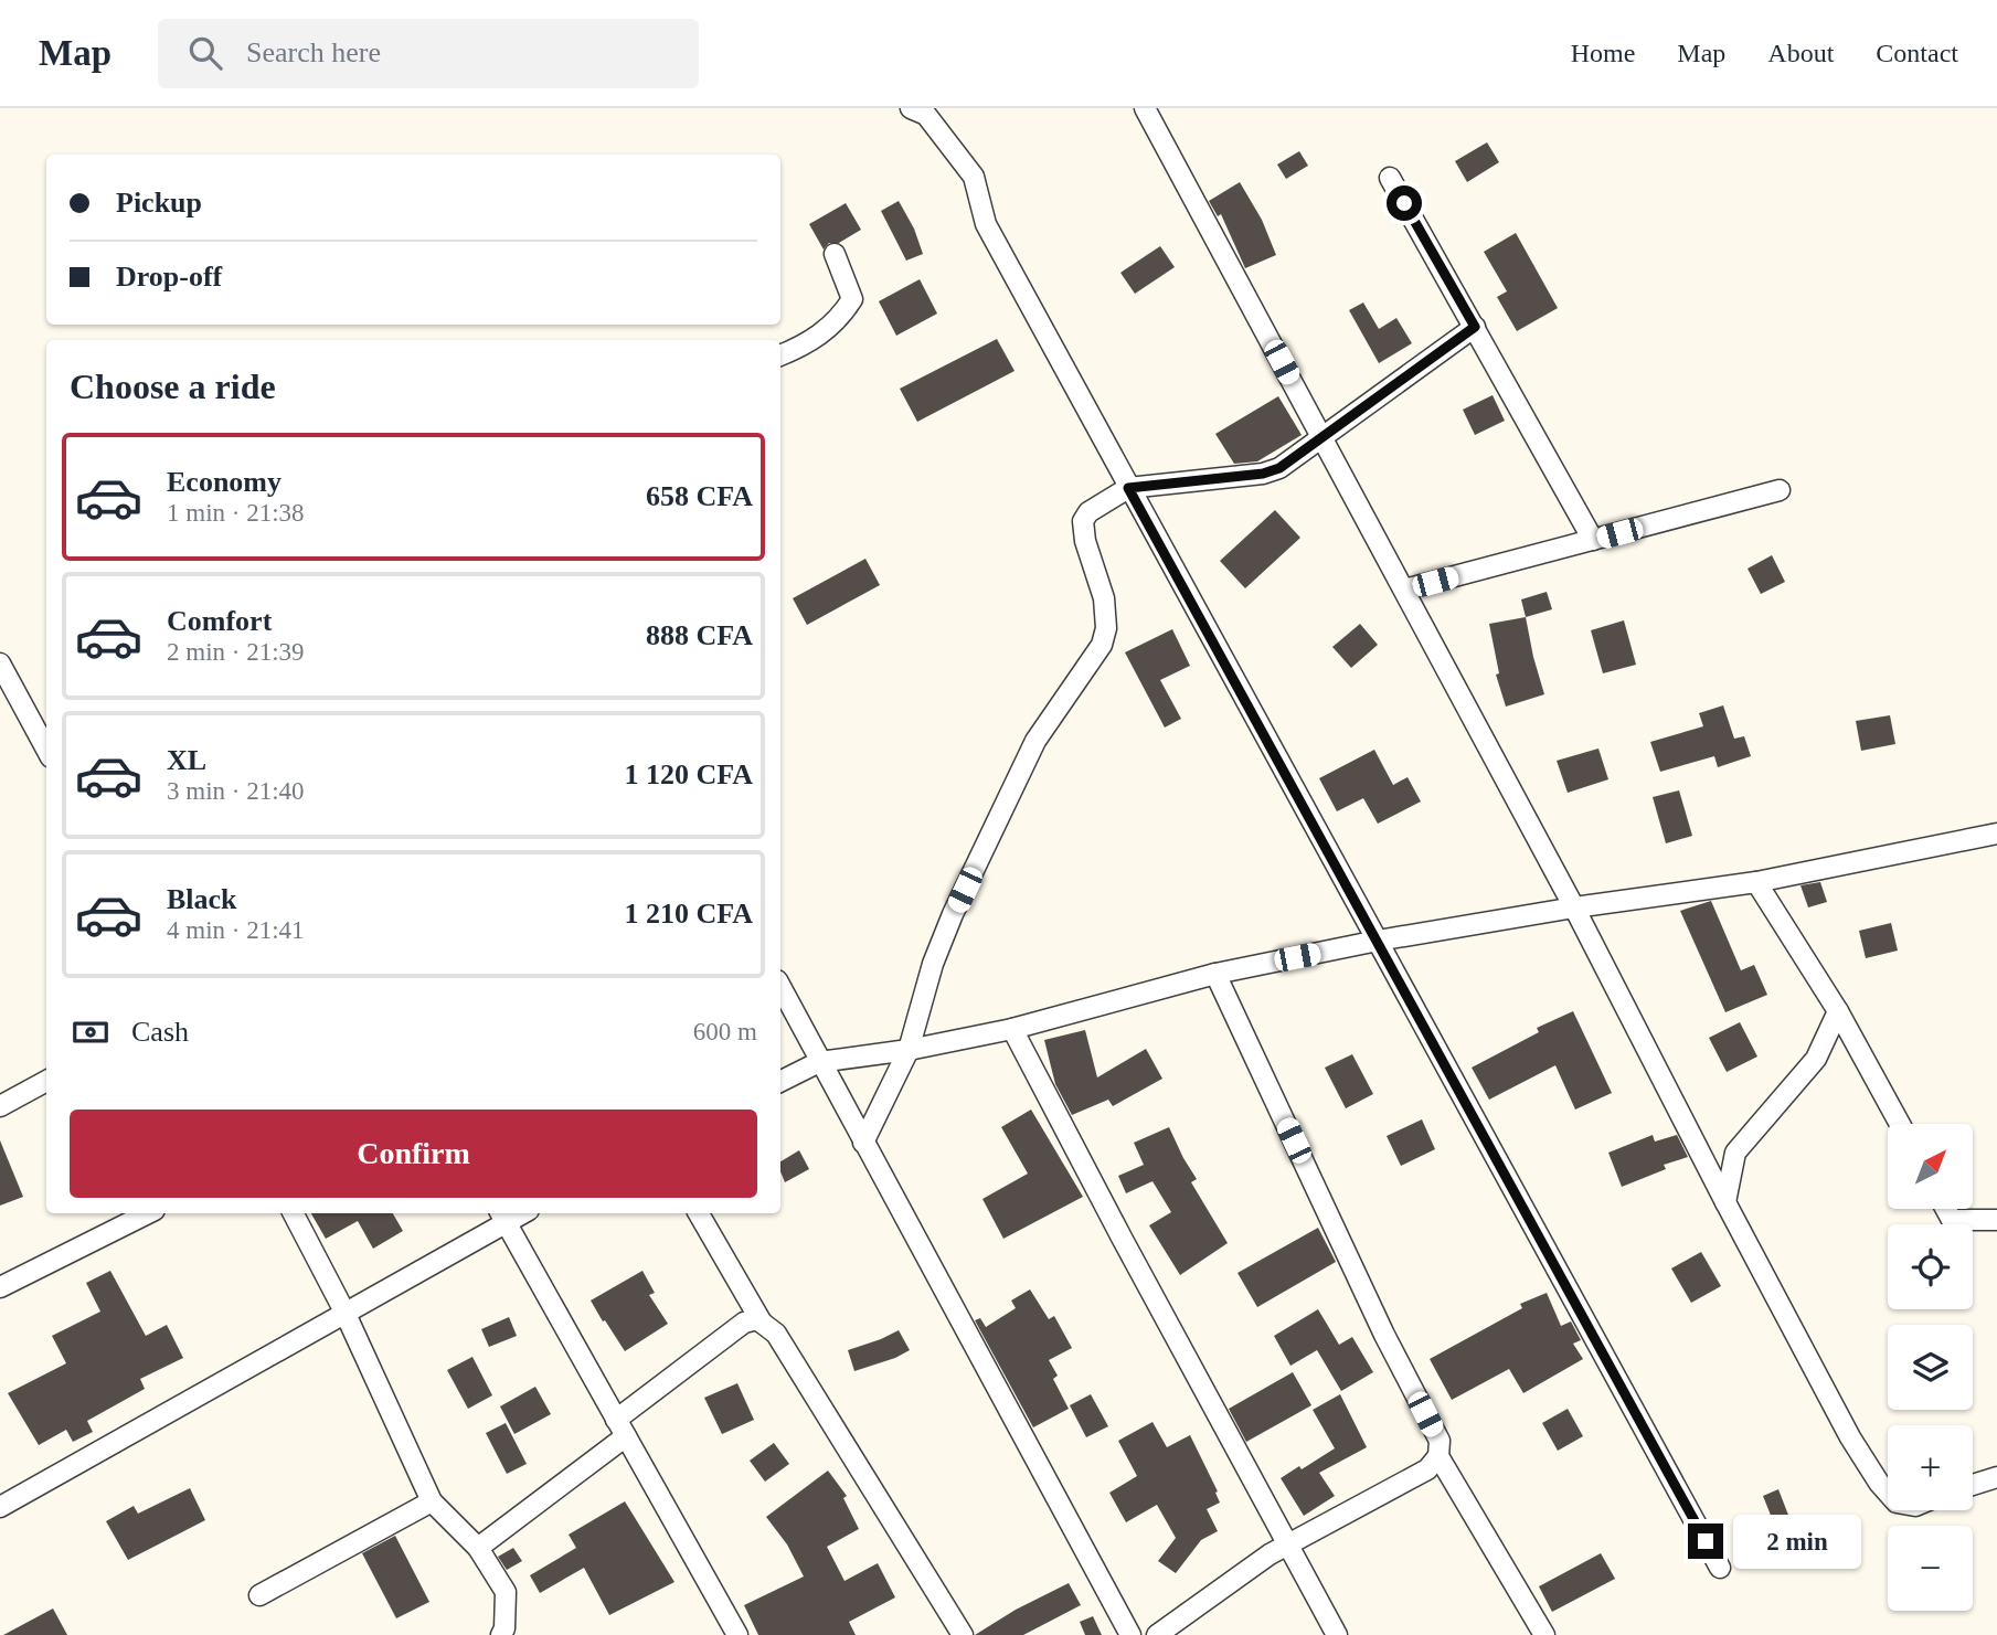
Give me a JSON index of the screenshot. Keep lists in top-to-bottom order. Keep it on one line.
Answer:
{"north":"top right","page":{"header":"Map","search":"Search here","nav":["Home","Map","About","Contact"],"banner":["Pickup","Drop-off"],"heading":"Choose a ride","list":[{"name":"Economy","note":"1 min · 21:38","value":"658 CFA"},{"name":"Comfort","note":"2 min · 21:39","value":"888 CFA"},{"name":"XL","note":"3 min · 21:40","value":"1 120 CFA"},{"name":"Black","note":"4 min · 21:41","value":"1 210 CFA"}],"pay":["Cash","600 m"],"buttons":"Confirm","map_buttons":["+","−"],"bubble":"2 min"}}
